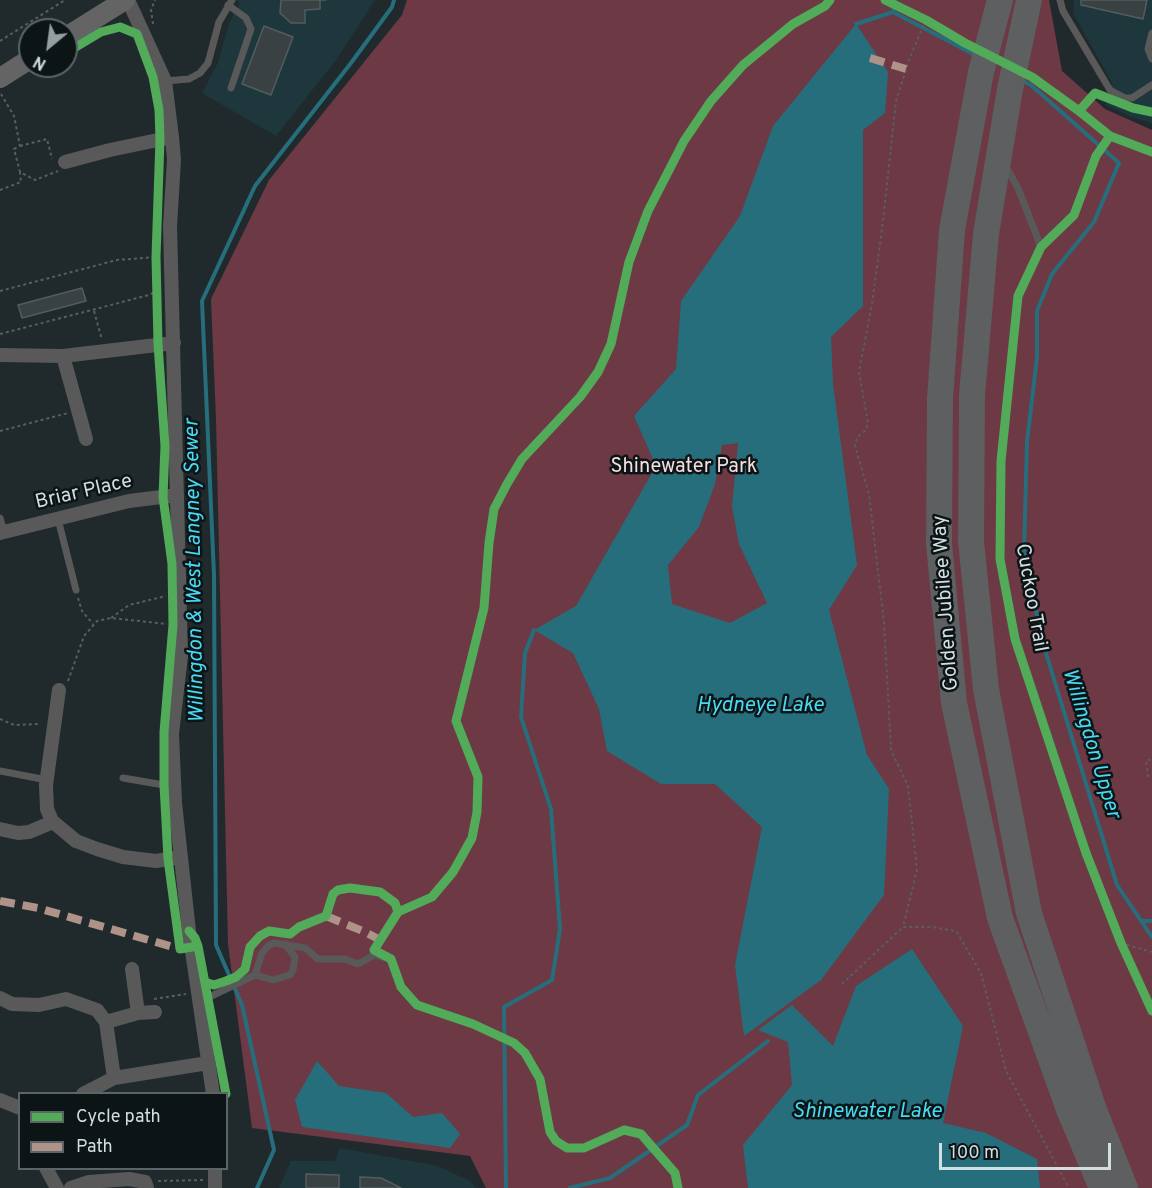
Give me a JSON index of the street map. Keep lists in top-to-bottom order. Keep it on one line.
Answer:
{"streets":{"highway":["Golden Jubilee Way"],"street":["Briar Place"],"cycle path":["Cuckoo Trail"]},"water":["Willingdon & West Langney Sewer","Hydneye Lake","Willingdon Upper","Shinewater Lake"],"parks":["Shinewater Park"],"legend":["Cycle path","Path"],"scale_bar":"100 m","north":"bottom left"}
